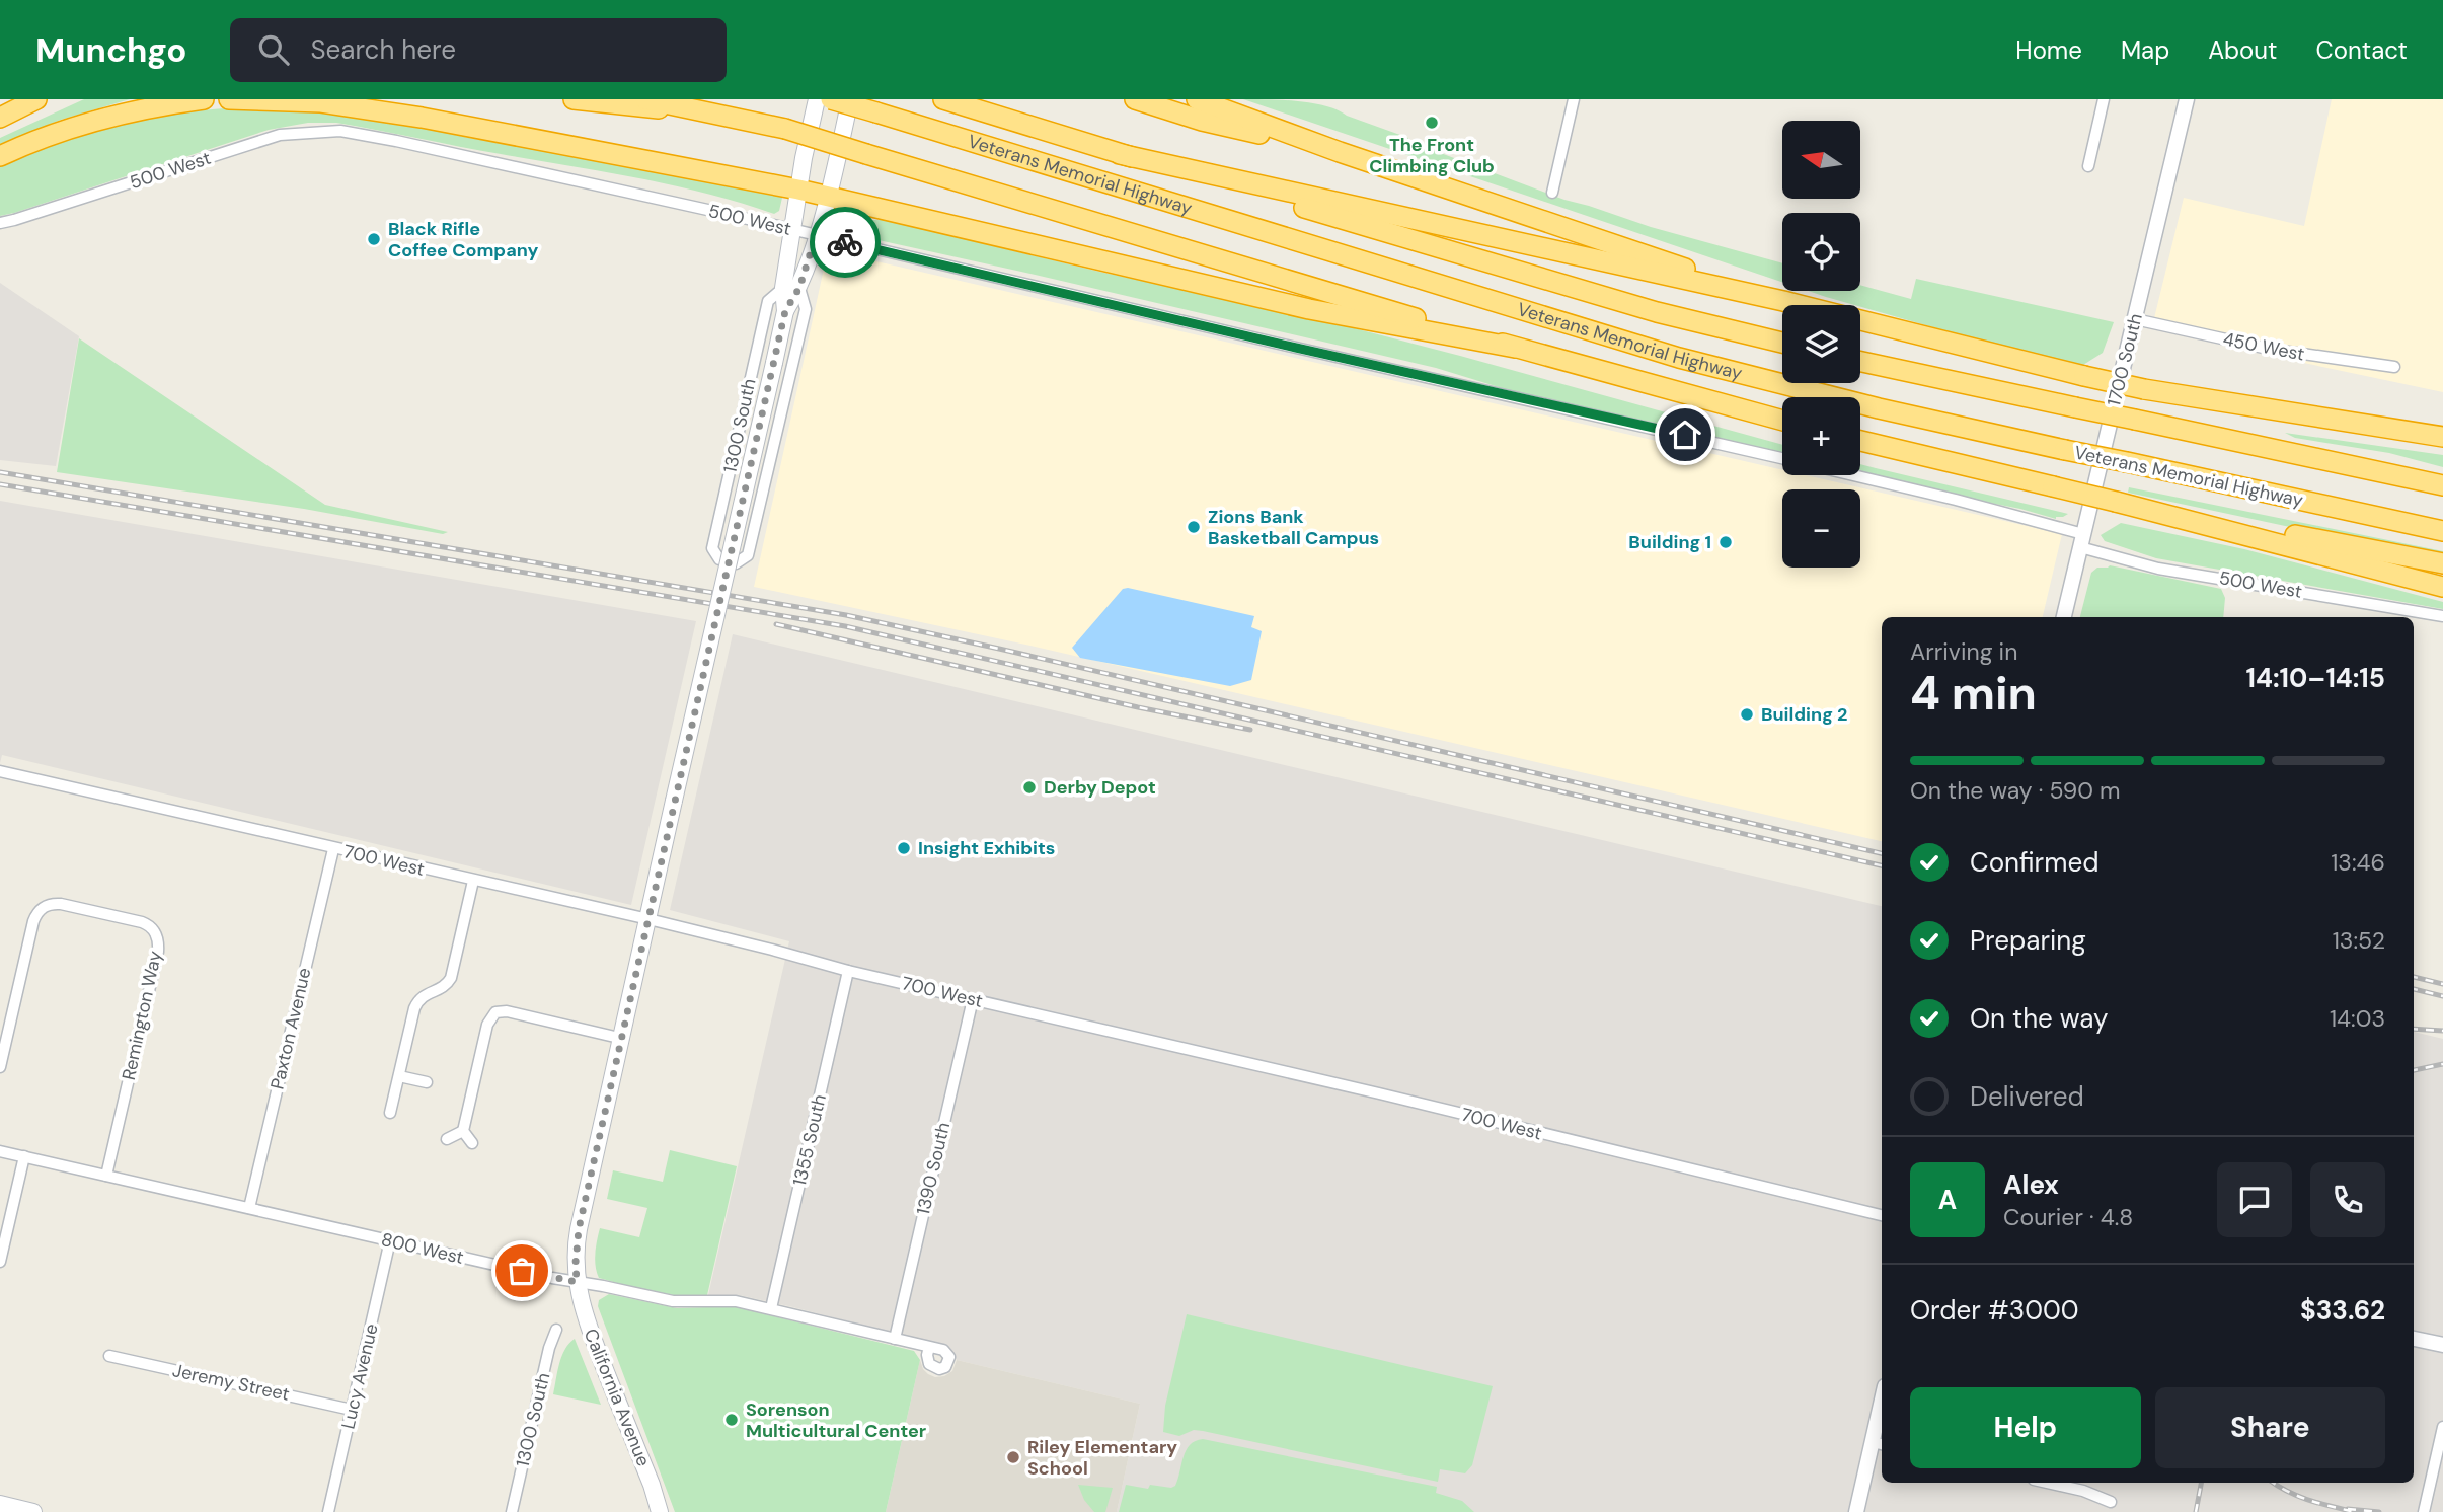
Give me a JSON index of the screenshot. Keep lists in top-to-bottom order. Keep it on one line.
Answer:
{"streets":{"highway":["Veterans Memorial Highway"],"main road":["1300 South","California Avenue"],"street":["500 West","450 West","1700 South","700 West","Remington Way","Paxton Avenue","1355 South","1390 South","800 West","Lucy Avenue","Jeremy Street"]},"crossings":[["500 West","1700 South"],["500 West","1300 South"],["450 West","1700 South"],["1300 South","700 West"],["1300 South","800 West"],["1300 South","California Avenue"],["700 West","Paxton Avenue"],["700 West","1355 South"],["700 West","1390 South"],["Remington Way","800 West"],["Paxton Avenue","800 West"],["1355 South","800 West"],["1390 South","800 West"],["800 West","Lucy Avenue"],["800 West","California Avenue"],["Lucy Avenue","Jeremy Street"]],"places":["The Front Climbing Club","Black Rifle Coffee Company","Zions Bank Basketball Campus","Building 1","Building 2","Derby Depot","Insight Exhibits","Sorenson Multicultural Center","Riley Elementary School"],"north":"left","page":{"header":"Munchgo","search":"Search here","nav":["Home","Map","About","Contact"],"map_buttons":["+","−"],"heading":["4 min","Arriving in","14:10–14:15"],"panel":["Alex","Courier · 4.8","Order #3000","$33.62"],"bar":"On the way · 590 m","list":[["Confirmed","13:46"],["Preparing","13:52"],["On the way","14:03"],"Delivered"],"round":"A","buttons":["Help","Share"]}}
